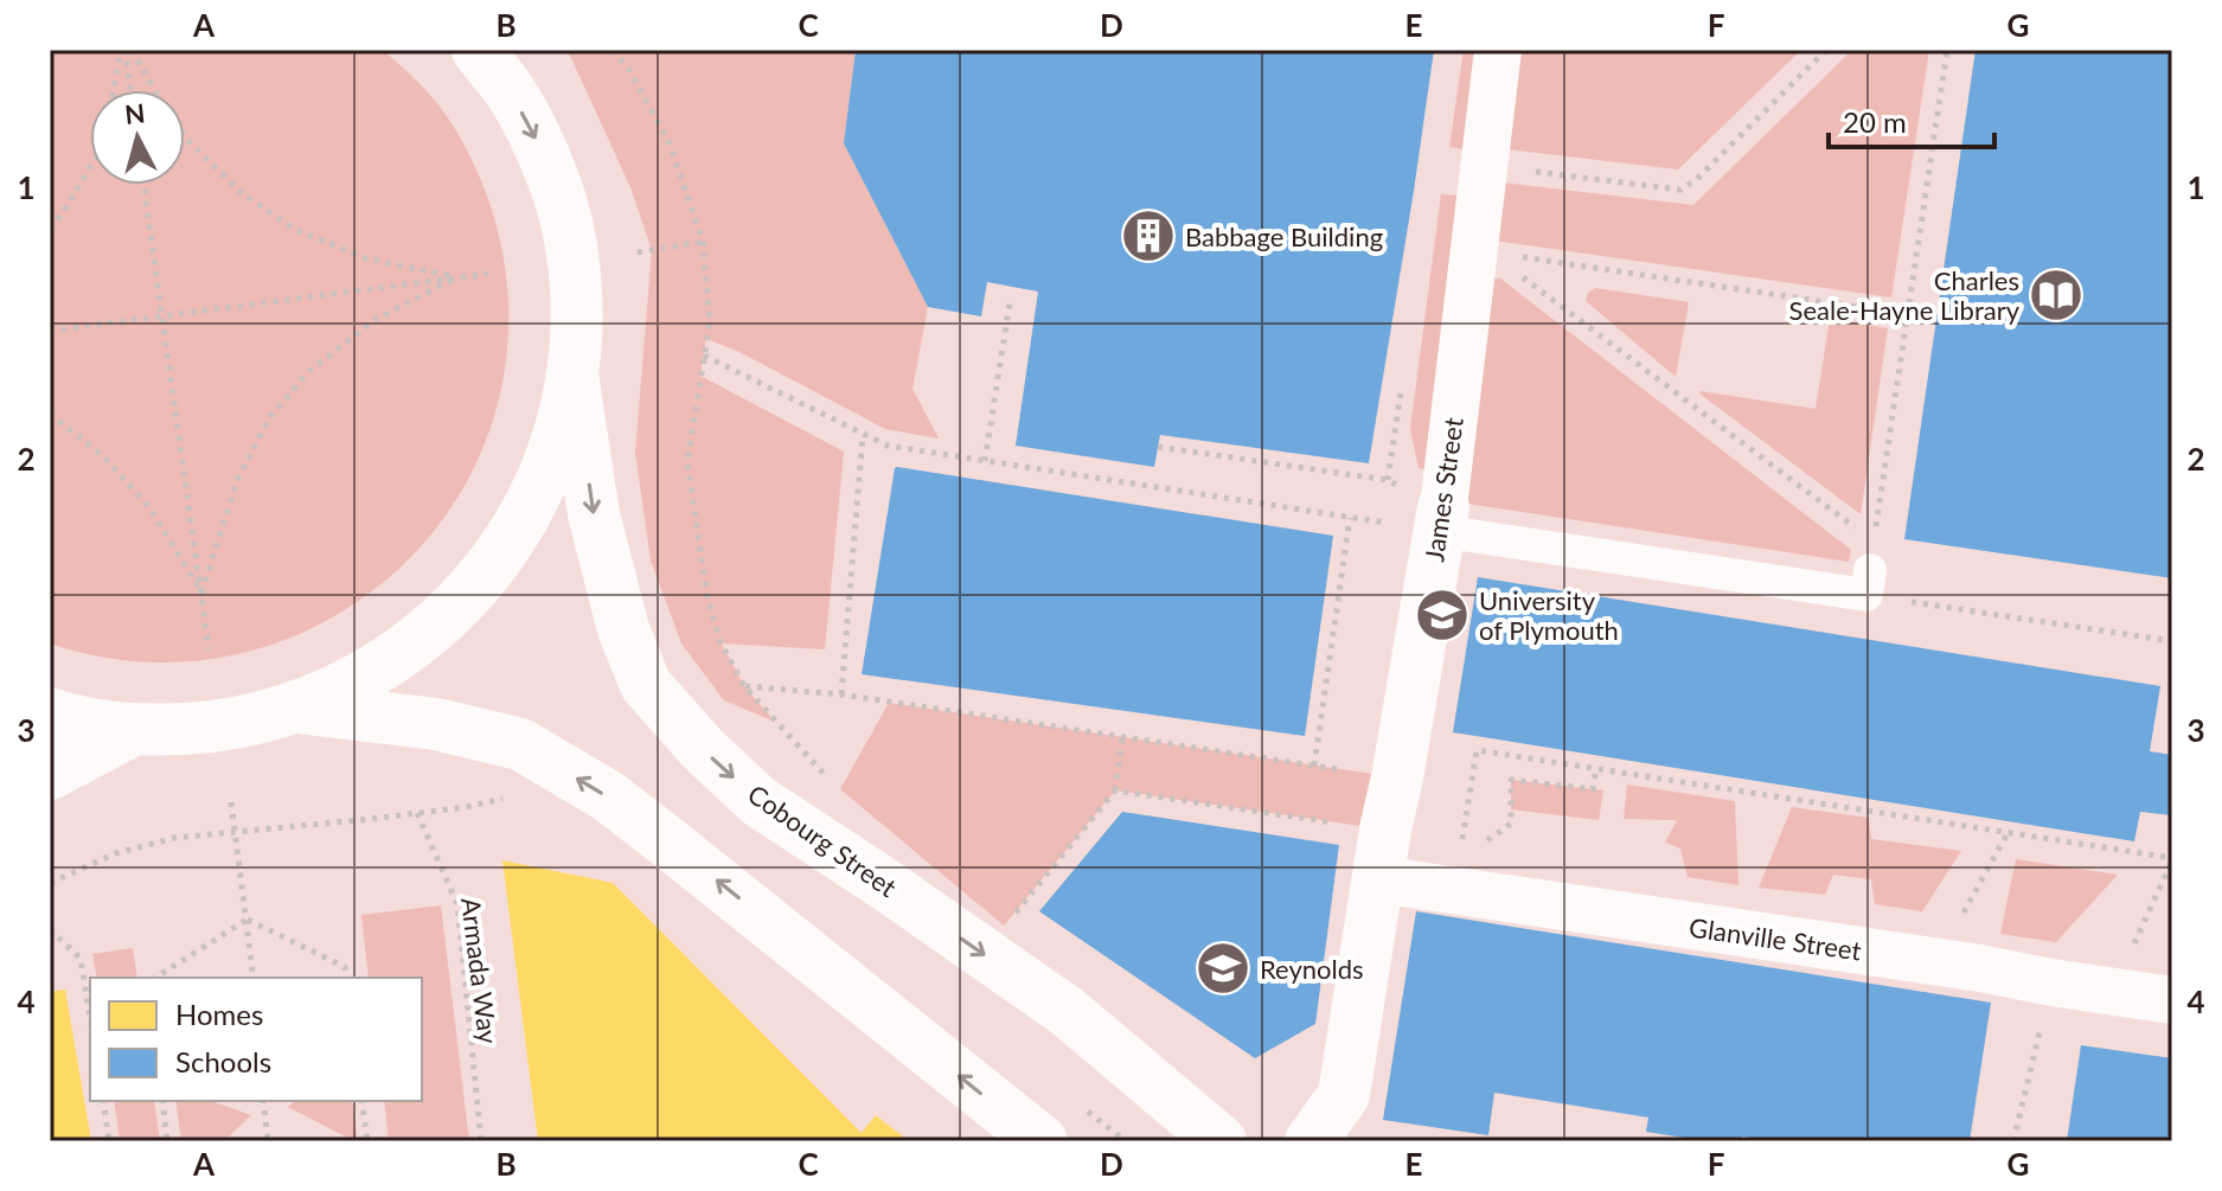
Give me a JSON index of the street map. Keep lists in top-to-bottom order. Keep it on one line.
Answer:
{"streets":{"main road":["James Street","Cobourg Street"],"street":["Glanville Street"],"path":["Armada Way"]},"crossings":[["James Street","Glanville Street"]],"one_way":["Cobourg Street"],"places":{"building":["Babbage Building"],"library":["Charles Seale-Hayne Library"],"school or university":["University of Plymouth","Reynolds"]},"legend":["Homes","Schools"],"scale_bar":"20 m","north":"top","grid":{"columns":["A","B","C","D","E","F","G"],"rows":["1","2","3","4"]}}
